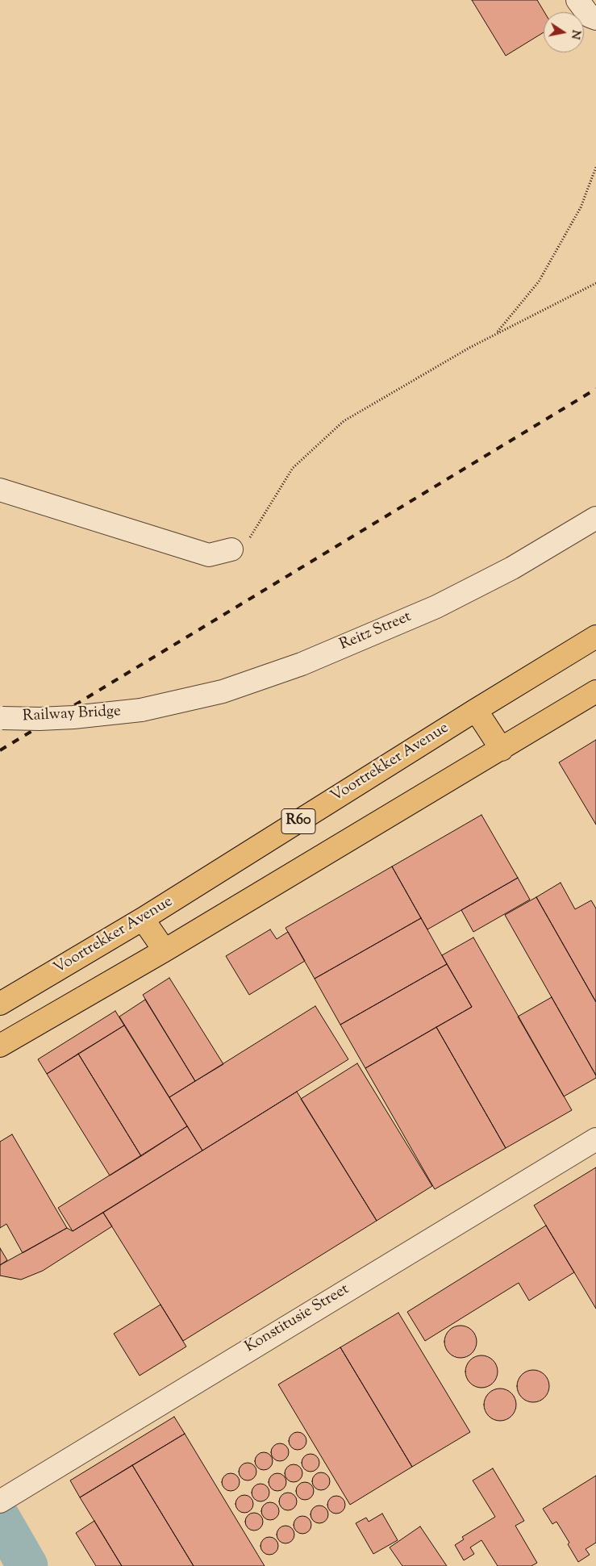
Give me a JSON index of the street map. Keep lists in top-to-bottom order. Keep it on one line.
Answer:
{"streets":{"main road":["Voortrekker Avenue","R60"],"street":["Reitz Street","Railway Bridge","Konstitusie Street"]},"crossings":[["Reitz Street","Railway Bridge"]],"north":"right"}
